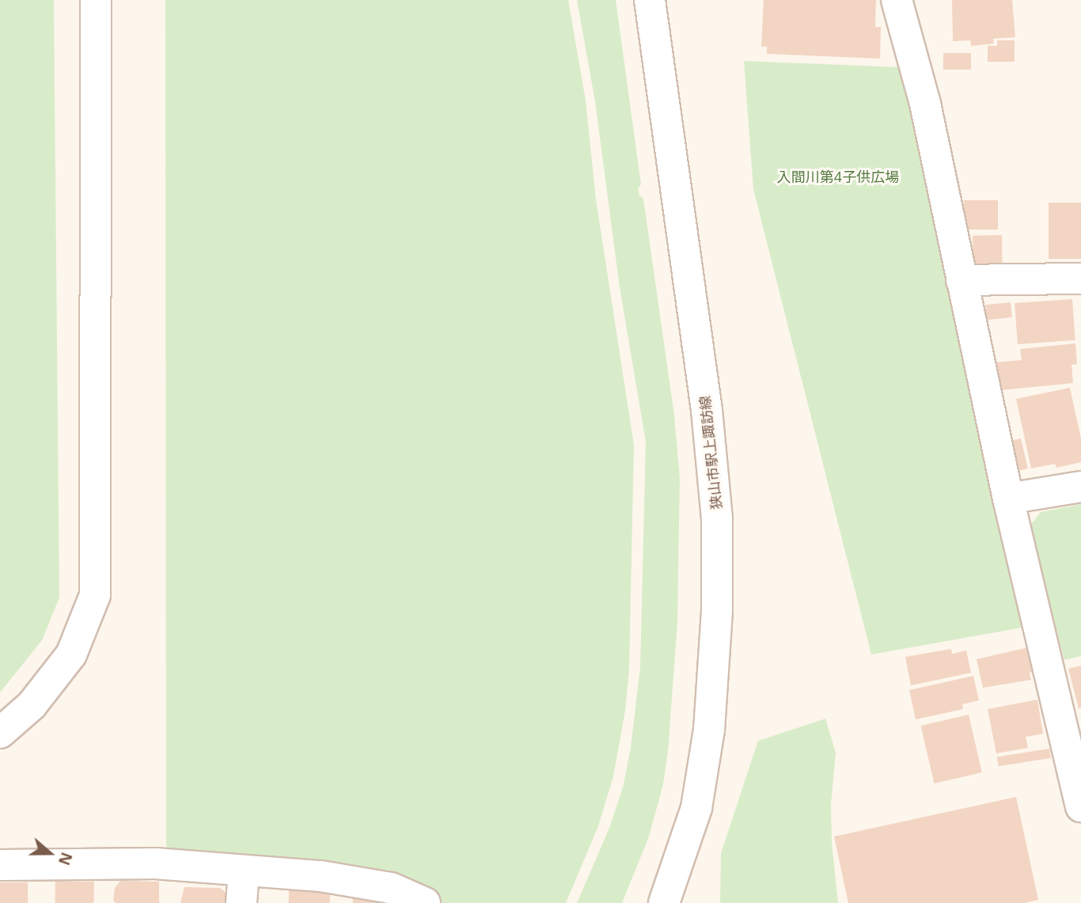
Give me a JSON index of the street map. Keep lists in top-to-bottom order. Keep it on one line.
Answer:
{"streets":{"street":["狭山市駅上諏訪線"]},"parks":["入間川第4子供広場"],"north":"right"}
